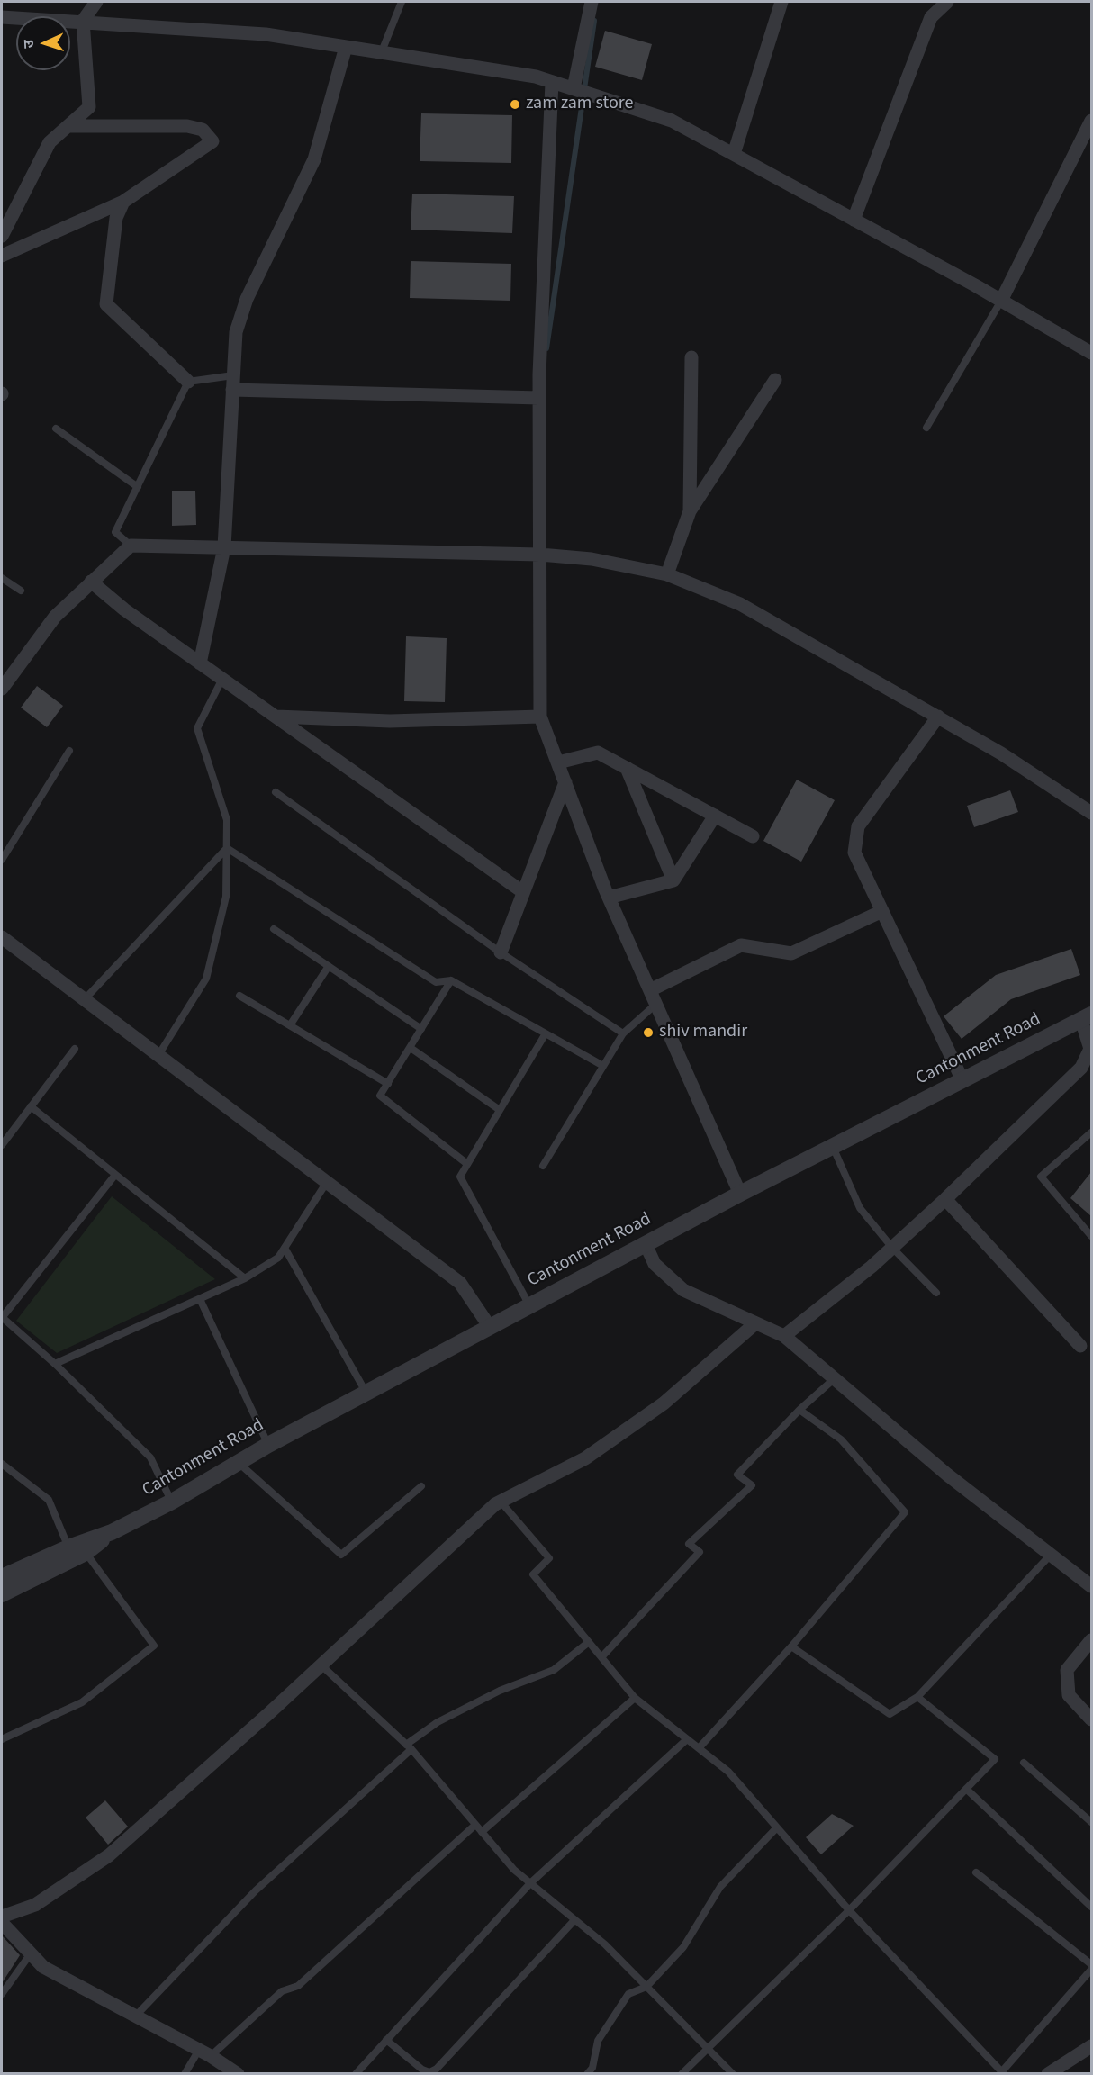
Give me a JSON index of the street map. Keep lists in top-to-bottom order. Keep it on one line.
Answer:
{"streets":{"street":["Cantonment Road"]},"places":["zam zam store","shiv mandir"],"north":"left"}
